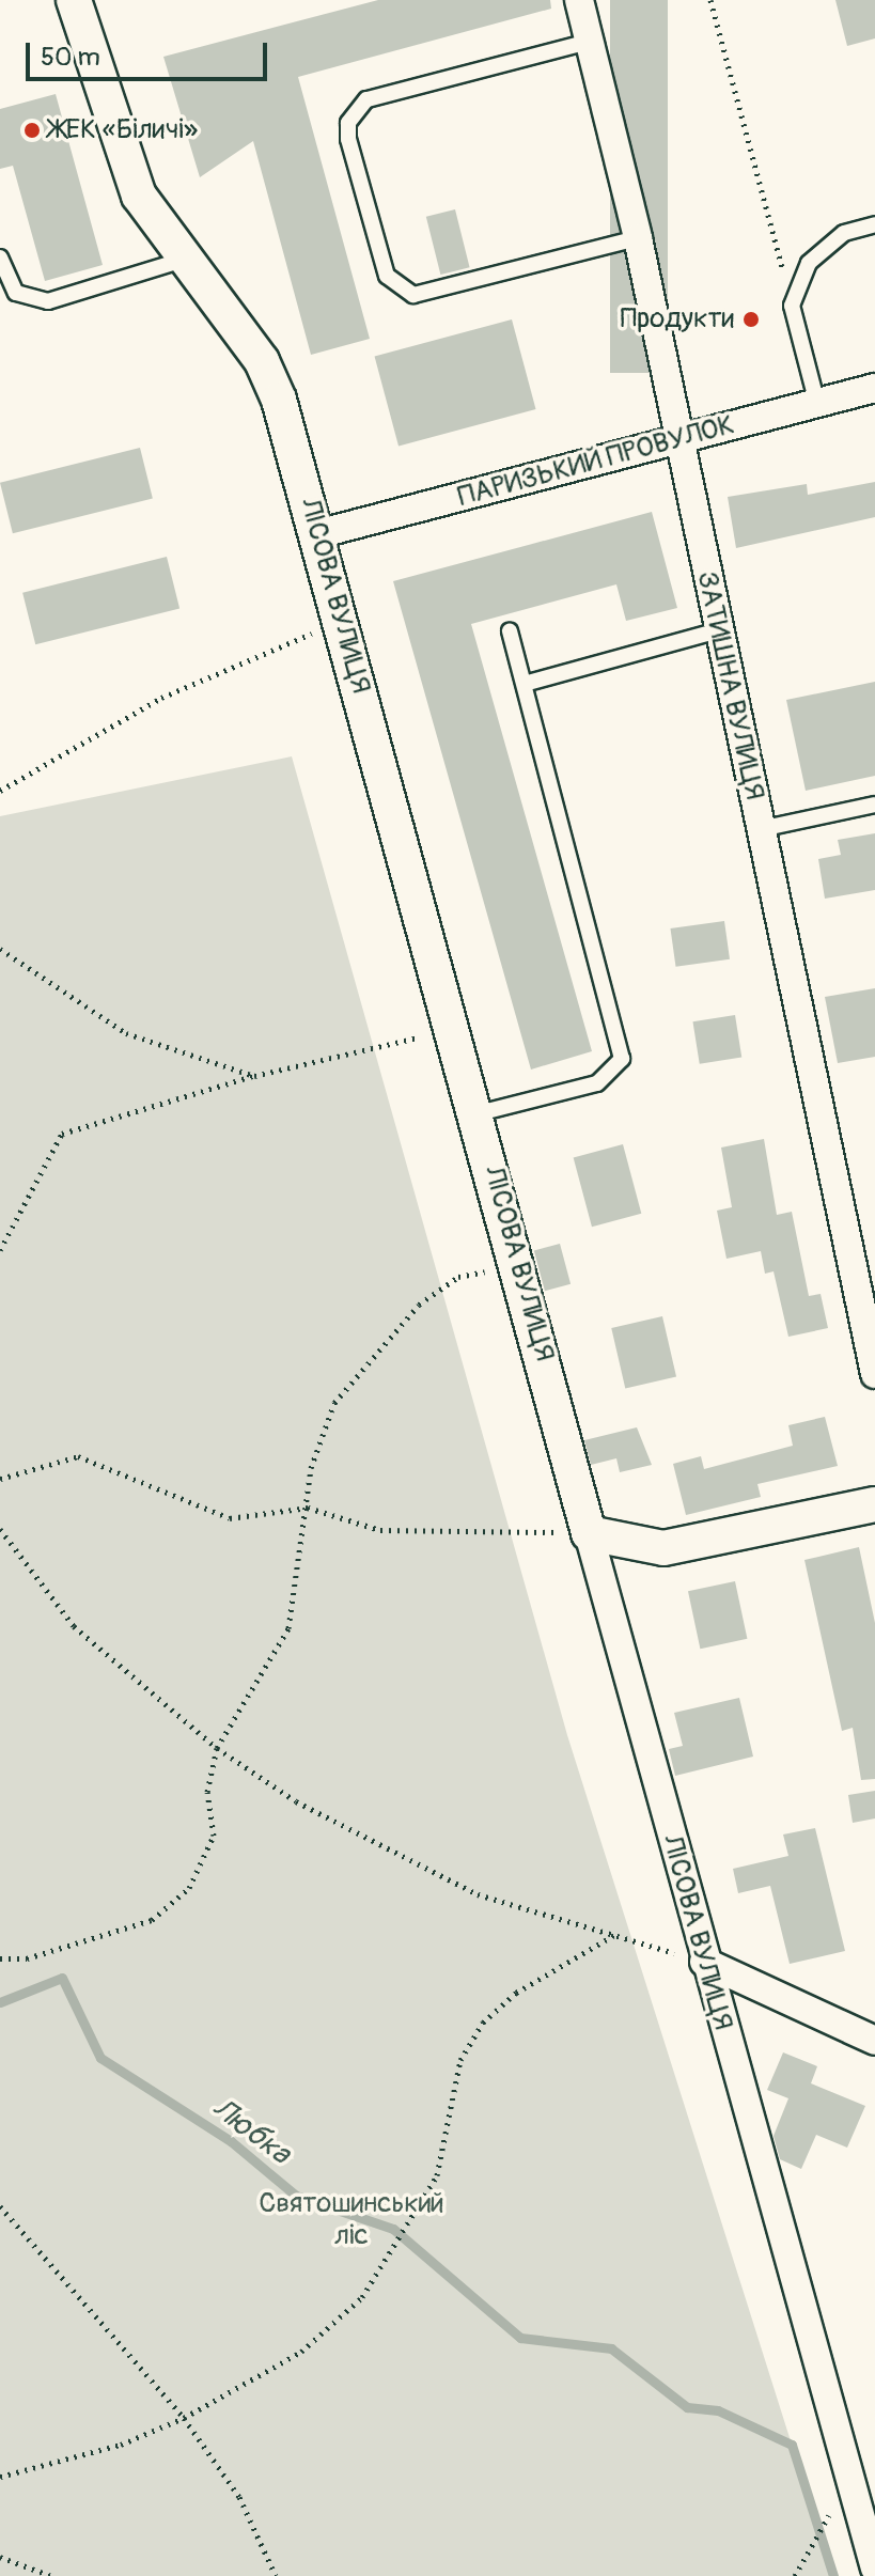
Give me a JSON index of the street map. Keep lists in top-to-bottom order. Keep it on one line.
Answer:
{"streets":{"street":["ПАРИЗЬКИЙ ПРОВУЛОК","ЛІСОВА ВУЛИЦЯ","ЗАТИШНА ВУЛИЦЯ"]},"crossings":[["ПАРИЗЬКИЙ ПРОВУЛОК","ЛІСОВА ВУЛИЦЯ"],["ПАРИЗЬКИЙ ПРОВУЛОК","ЗАТИШНА ВУЛИЦЯ"]],"water":["Любка"],"parks":["Святошинський ліс"],"places":["ЖЕК «Біличі»","Продукти"],"scale_bar":"50 m"}
